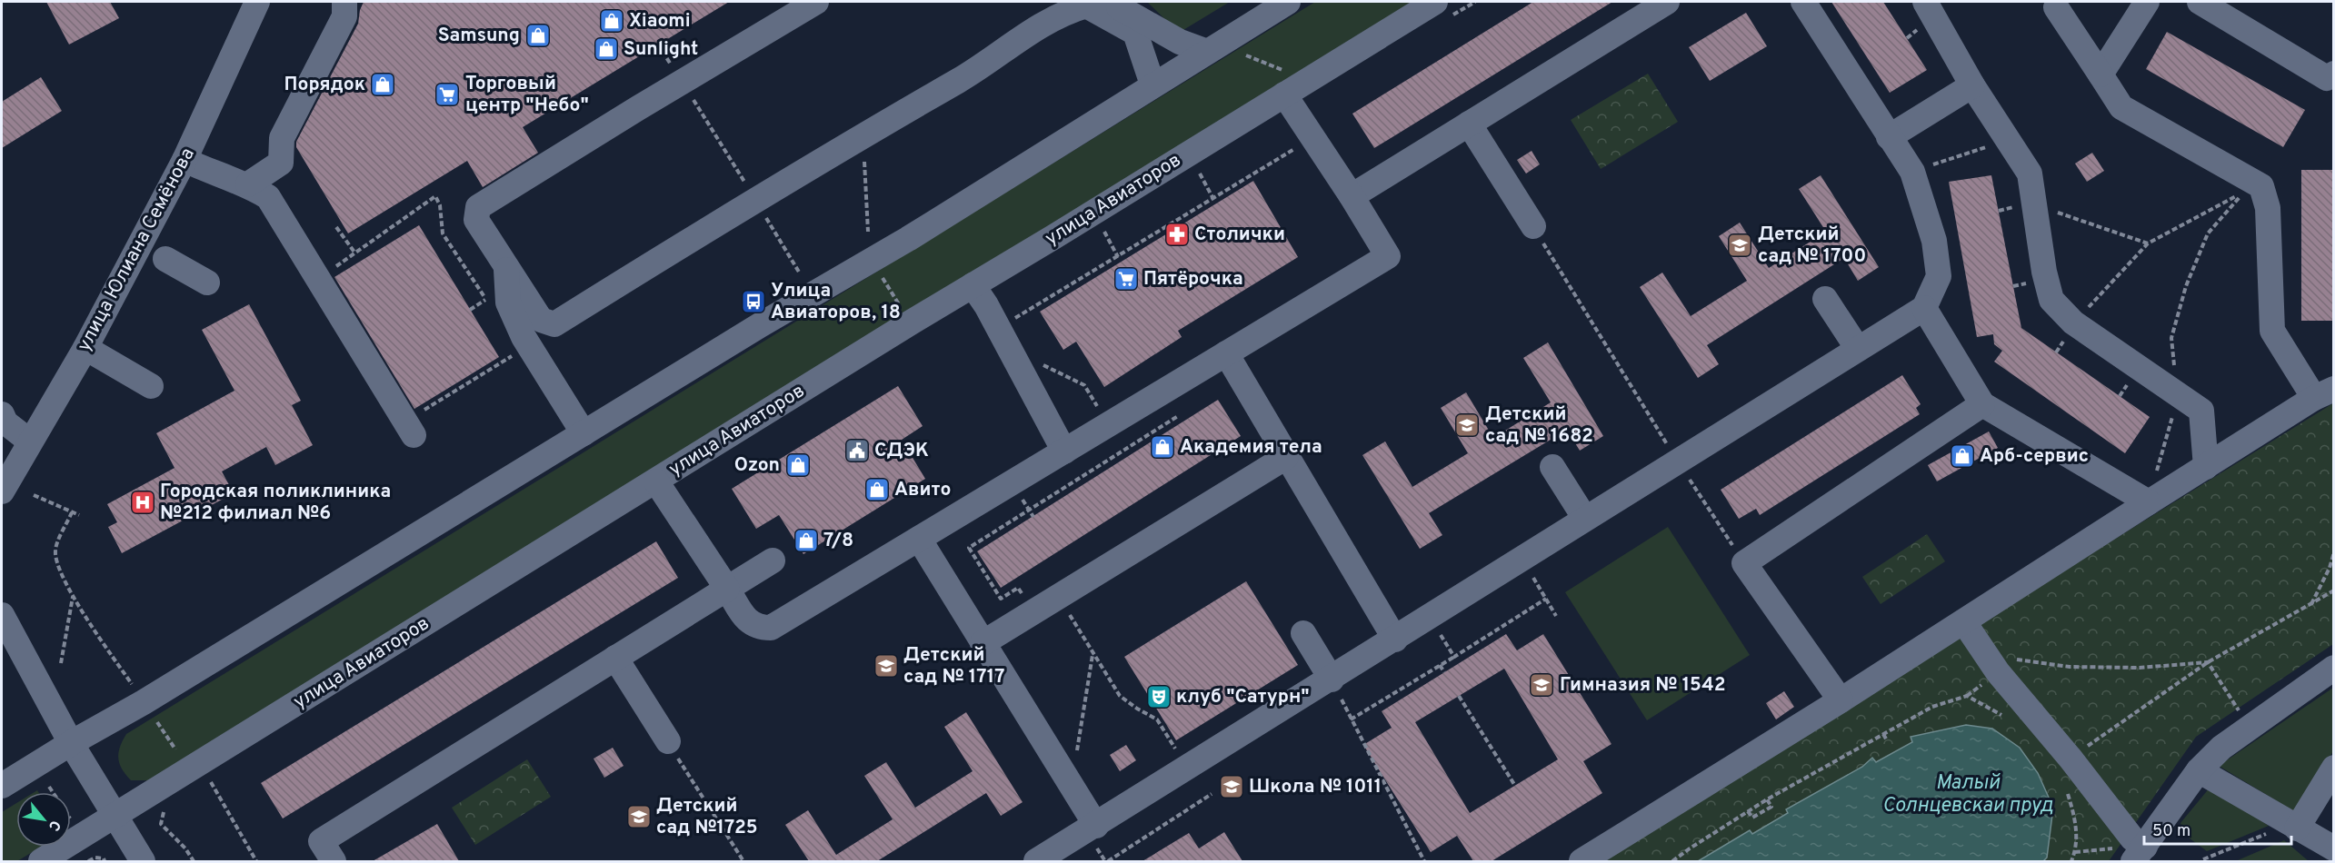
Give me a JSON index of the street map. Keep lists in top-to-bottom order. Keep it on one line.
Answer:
{"streets":{"street":["улица Авиаторов","улица Юлиана Семёнова"]},"water":["Малый Солнцевскаи пруд"],"places":{"shop":["Xiaomi","Samsung","Sunlight","Порядок","Академия тела","Арб-сервис","Ozon","Авито","7/8"],"supermarket":["Торговый центр \"Небо\"","Пятёрочка"],"pharmacy":["Столички"],"school or university":["Детский сад № 1700","Детский сад № 1682","Детский сад № 1717","Гимназия № 1542","Школа № 1011","Детский сад №1725"],"bus stop":["Улица Авиаторов, 18"],"public building":["СДЭК"],"hospital":["Городская поликлиника №212 филиал №6"],"theatre":["клуб \"Сатурн\""]},"scale_bar":"50 m","north":"bottom right"}
